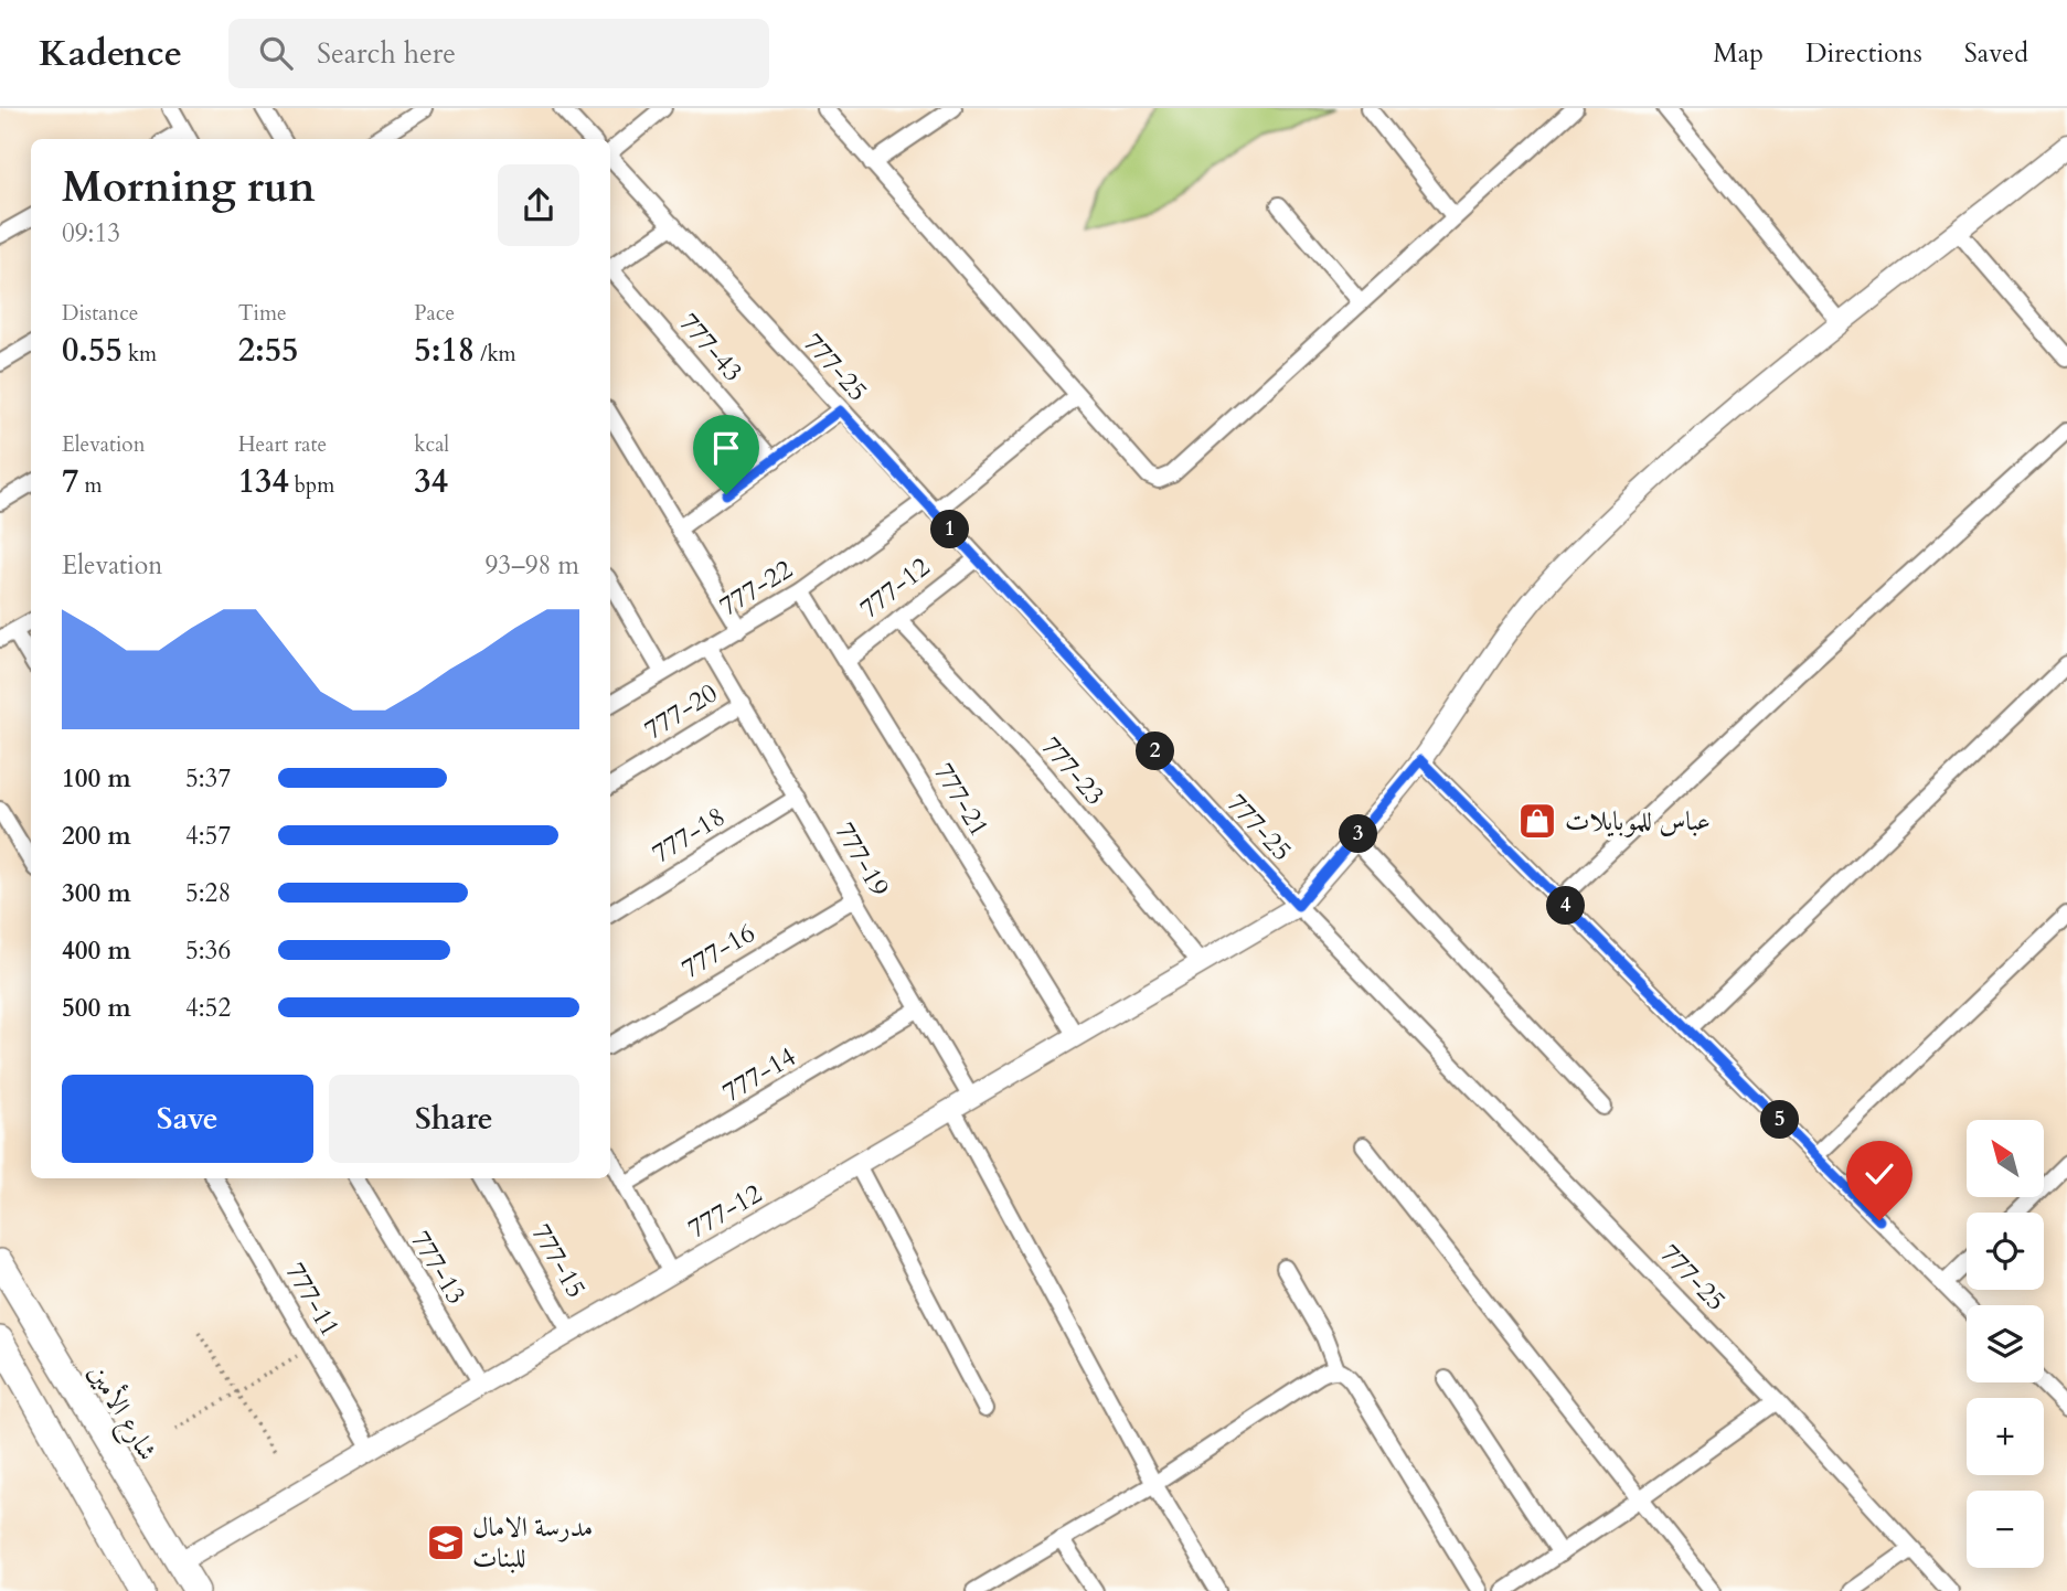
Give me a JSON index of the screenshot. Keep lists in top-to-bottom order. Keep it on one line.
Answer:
{"streets":{"main road":["شارع الأمين"],"street":["777-43","777-25","777-22","777-12","777-20","777-23","777-21","777-18","777-19","777-16","777-14","777-15","777-13","777-11"]},"crossings":[["777-25","777-22"],["777-25","777-12"],["777-22","777-21"],["777-22","777-19"],["777-12","777-23"],["777-12","777-21"],["777-12","777-19"],["777-12","777-15"],["777-12","777-13"],["777-12","777-11"],["777-12","شارع الأمين"],["777-20","777-19"],["777-18","777-19"],["777-19","777-16"],["777-19","777-14"]],"places":{"shop":["عباس للموبايلات"],"school or university":["مدرسة الامال للبنات"]},"north":"top left","page":{"header":"Kadence","search":"Search here","nav":["Map","Directions","Saved"],"heading":["Morning run","09:13"],"stats":[["Distance","0.55 km"],["Time","2:55"],["Pace","5:18 /km"],["Elevation","7 m"],["Heart rate","134 bpm"],["kcal","34"]],"pins":["1","2","3","4","5"],"chart":["Elevation","93–98 m"],"list":[{"name":"100 m","note":"5:37"},{"name":"200 m","note":"4:57"},{"name":"300 m","note":"5:28"},{"name":"400 m","note":"5:36"},{"name":"500 m","note":"4:52"}],"buttons":["Save","Share"],"map_buttons":["+","−"]}}
